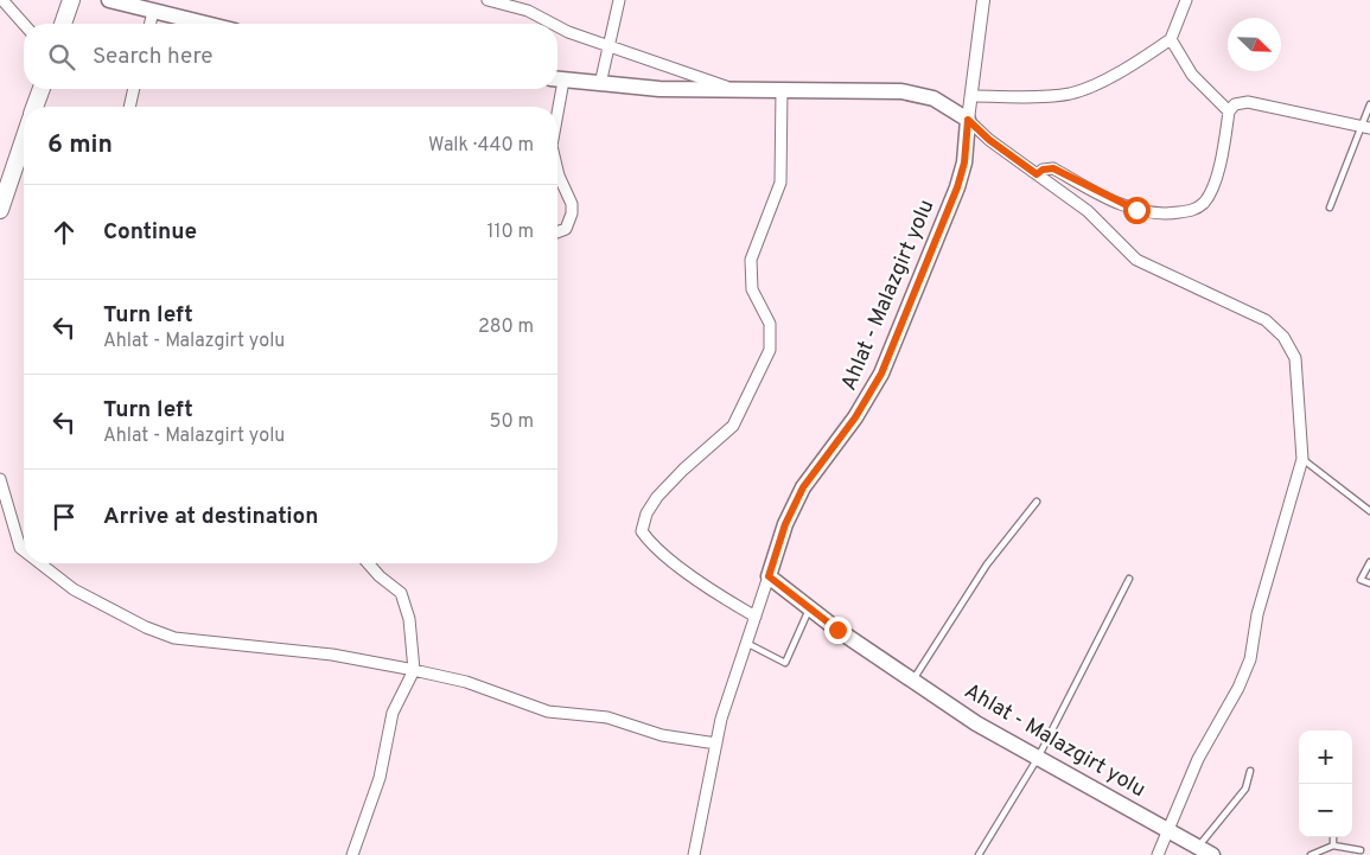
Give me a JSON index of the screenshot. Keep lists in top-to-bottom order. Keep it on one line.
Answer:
{"streets":{"main road":["Ahlat - Malazgirt yolu"]},"north":"bottom right","page":{"search":"Search here","heading":["6 min","Walk · 440 m"],"list":[["Continue","110 m"],["Turn left","Ahlat - Malazgirt yolu","280 m"],["Turn left","Ahlat - Malazgirt yolu","50 m"],"Arrive at destination"],"map_buttons":["+","−"]}}
